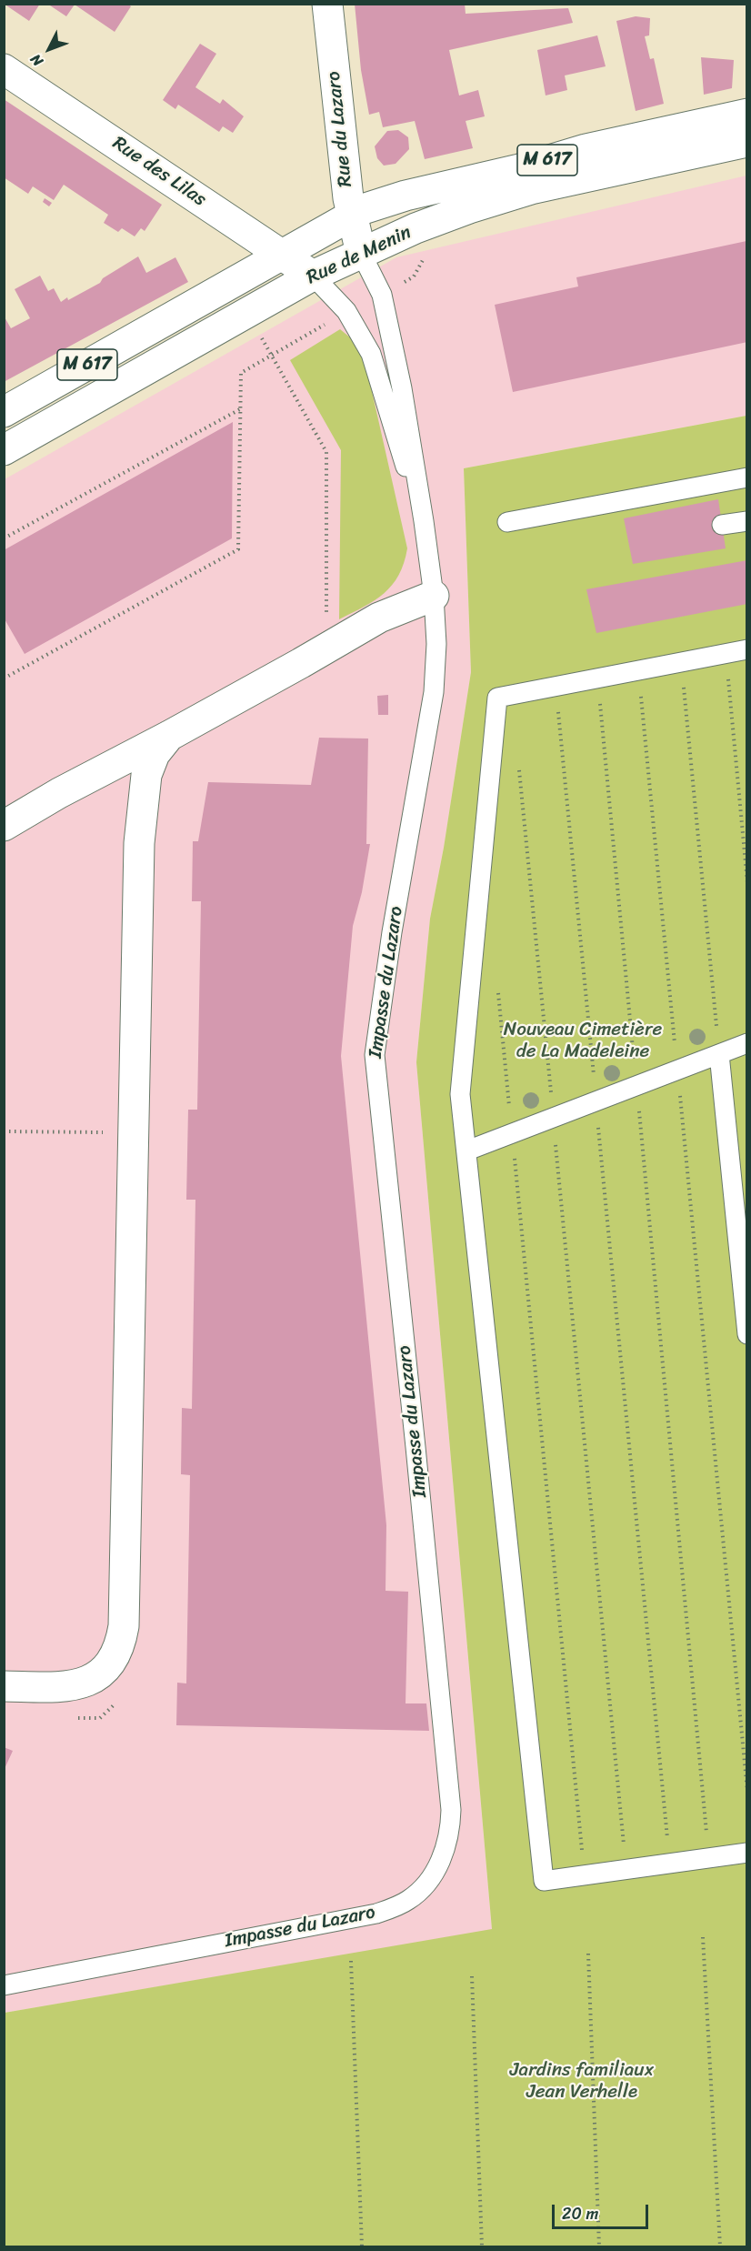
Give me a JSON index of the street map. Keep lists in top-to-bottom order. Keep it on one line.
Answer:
{"streets":{"street":["Rue du Lazaro","M 617","Rue des Lilas","Rue de Menin"],"lane":["Impasse du Lazaro"]},"crossings":[["Rue du Lazaro","Rue de Menin"],["Rue des Lilas","Rue de Menin"]],"parks":["Nouveau Cimetière de La Madeleine","Jardins familiaux Jean Verhelle"],"scale_bar":"20 m","north":"bottom left"}
